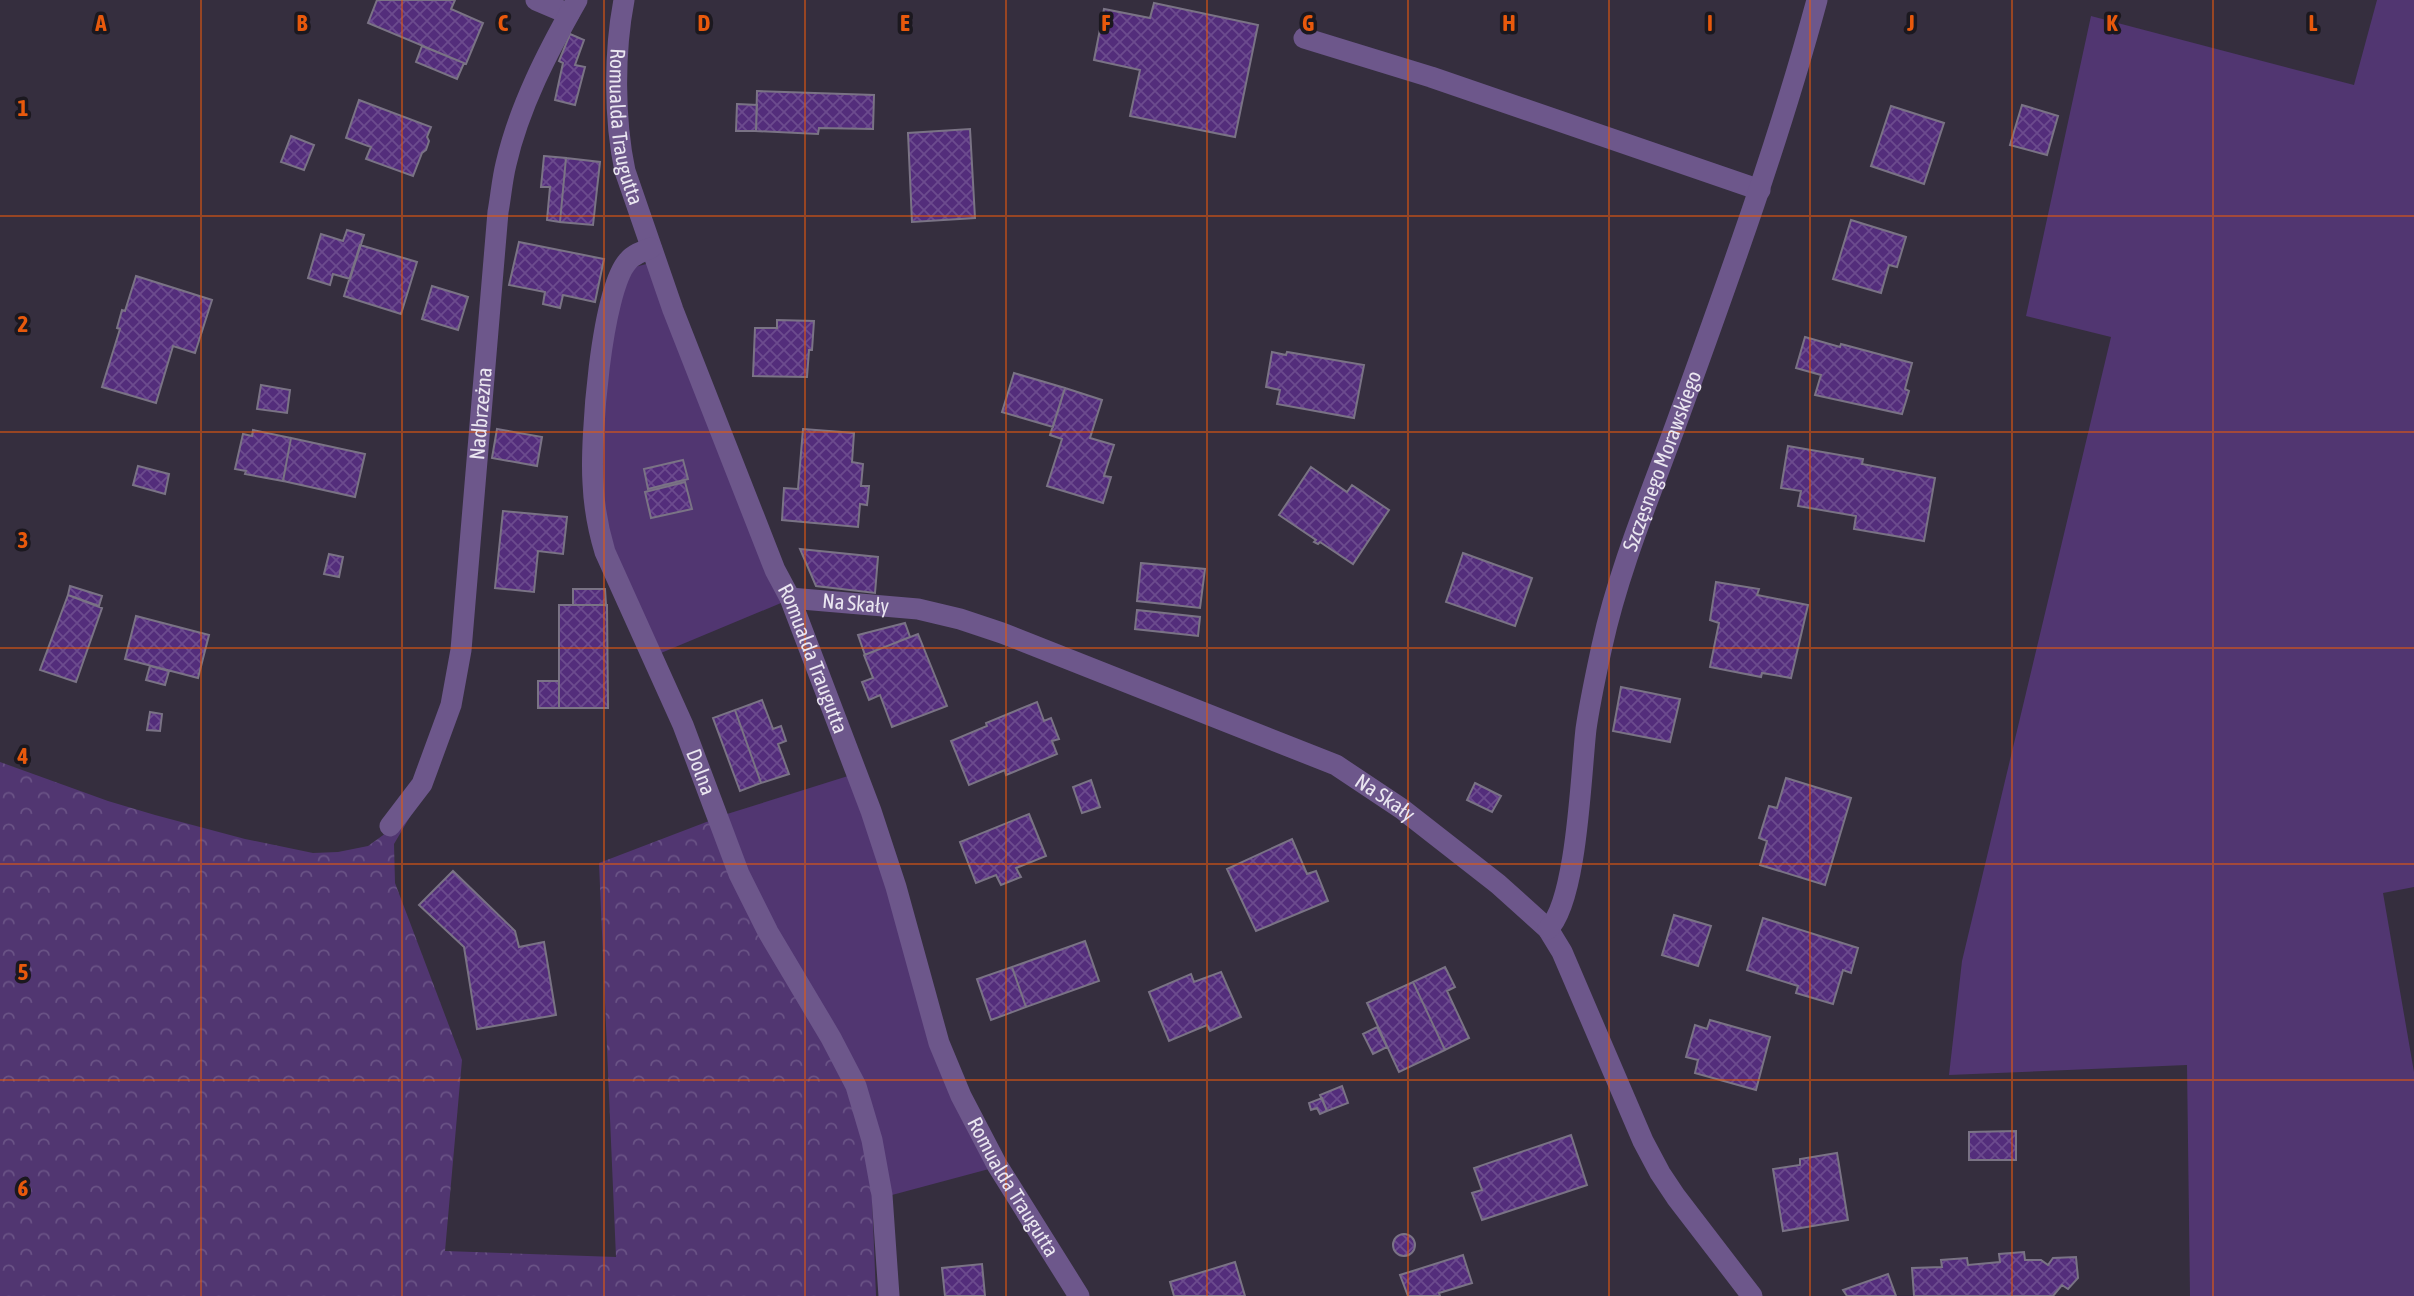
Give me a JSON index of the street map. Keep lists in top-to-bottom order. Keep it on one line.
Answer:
{"streets":{"street":["Romualda Traugutta","Nadbrzeżna","Szczęsnego Morawskiego","Na Skały","Dolna"]},"crossings":[["Romualda Traugutta","Na Skały"],["Romualda Traugutta","Dolna"],["Szczęsnego Morawskiego","Na Skały"]],"grid":{"columns":["A","B","C","D","E","F","G","H","I","J","K","L"],"rows":["1","2","3","4","5","6"]}}
